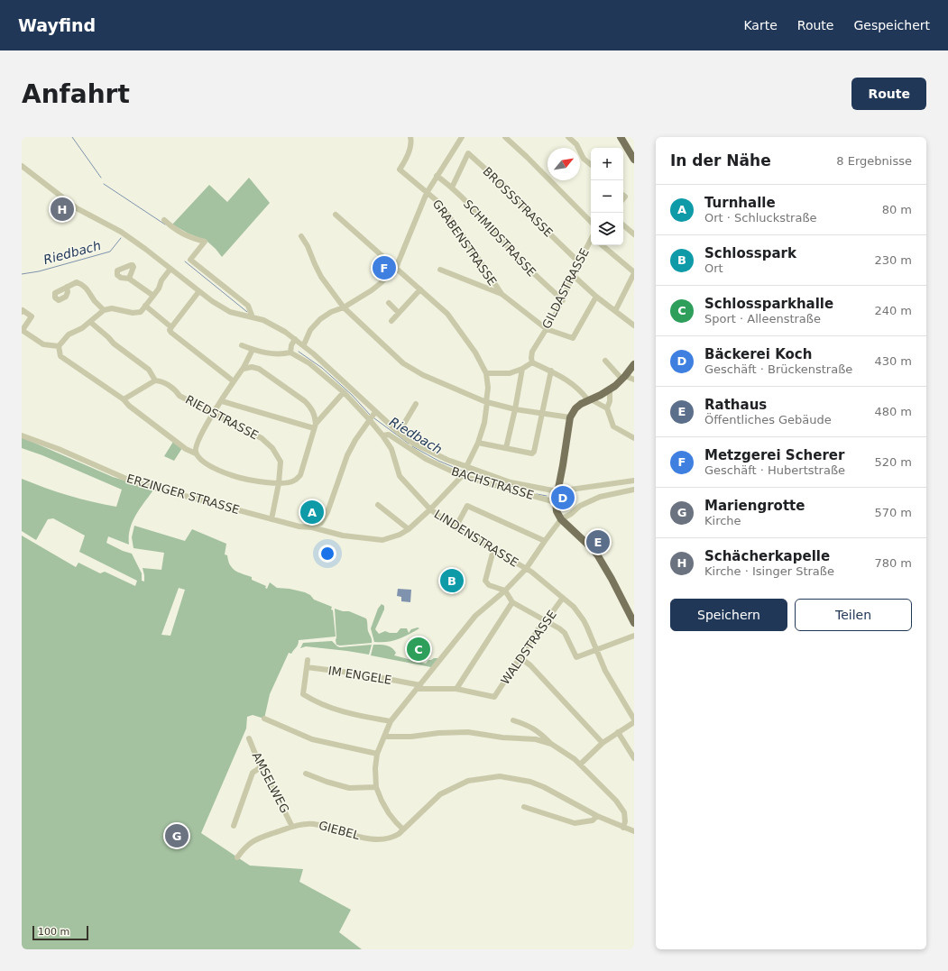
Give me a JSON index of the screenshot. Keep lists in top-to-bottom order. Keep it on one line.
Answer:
{"streets":{"street":["BROSSSTRASSE","SCHMIDSTRASSE","GRABENSTRASSE","GILDASTRASSE","RIEDSTRASSE","BACHSTRASSE","ERZINGER STRASSE","LINDENSTRASSE","WALDSTRASSE","IM ENGELE","AMSELWEG","GIEBEL"]},"crossings":[["BROSSSTRASSE","SCHMIDSTRASSE"],["BROSSSTRASSE","GILDASTRASSE"],["SCHMIDSTRASSE","GILDASTRASSE"],["GRABENSTRASSE","GILDASTRASSE"],["RIEDSTRASSE","ERZINGER STRASSE"],["BACHSTRASSE","ERZINGER STRASSE"],["BACHSTRASSE","LINDENSTRASSE"],["ERZINGER STRASSE","LINDENSTRASSE"],["LINDENSTRASSE","WALDSTRASSE"],["WALDSTRASSE","IM ENGELE"],["AMSELWEG","GIEBEL"]],"water":["Riedbach"],"scale_bar":"100 m","north":"top right","page":{"header":"Wayfind","nav":["Karte","Route","Gespeichert"],"buttons":["Route",["Speichern","Teilen"]],"title":"Anfahrt","heading":["In der Nähe","8 Ergebnisse"],"map_buttons":["+","−"],"list":[{"mark":"A","name":"Turnhalle","note":"Ort · Schluckstraße","value":"80 m"},{"mark":"B","name":"Schlosspark","note":"Ort","value":"230 m"},{"mark":"C","name":"Schlossparkhalle","note":"Sport · Alleenstraße","value":"240 m"},{"mark":"D","name":"Bäckerei Koch","note":"Geschäft · Brückenstraße","value":"430 m"},{"mark":"E","name":"Rathaus","note":"Öffentliches Gebäude","value":"480 m"},{"mark":"F","name":"Metzgerei Scherer","note":"Geschäft · Hubertstraße","value":"520 m"},{"mark":"G","name":"Mariengrotte","note":"Kirche","value":"570 m"},{"mark":"H","name":"Schächerkapelle","note":"Kirche · Isinger Straße","value":"780 m"}],"pins":["H","F","D","A","E","B","C","G"],"scale":"100 m"}}
